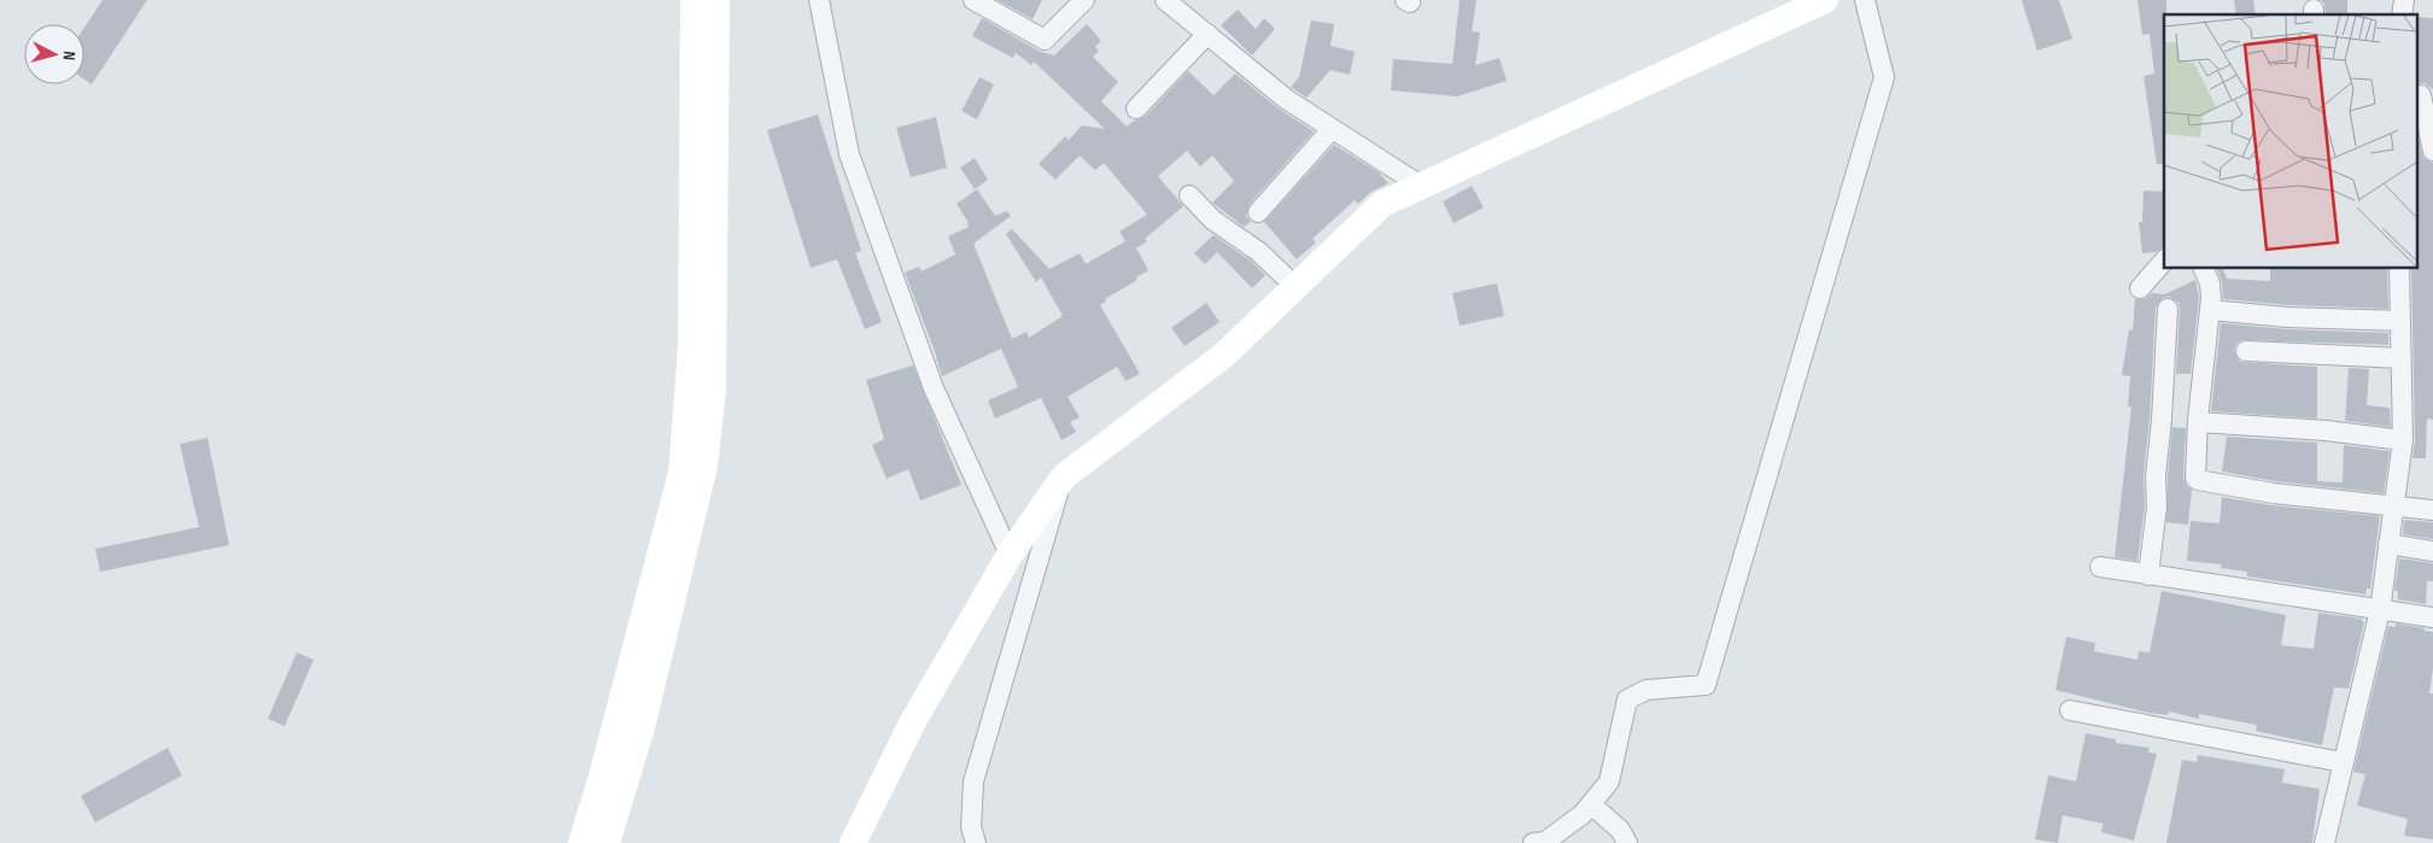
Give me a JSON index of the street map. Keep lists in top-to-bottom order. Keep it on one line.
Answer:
{"north":"right"}
